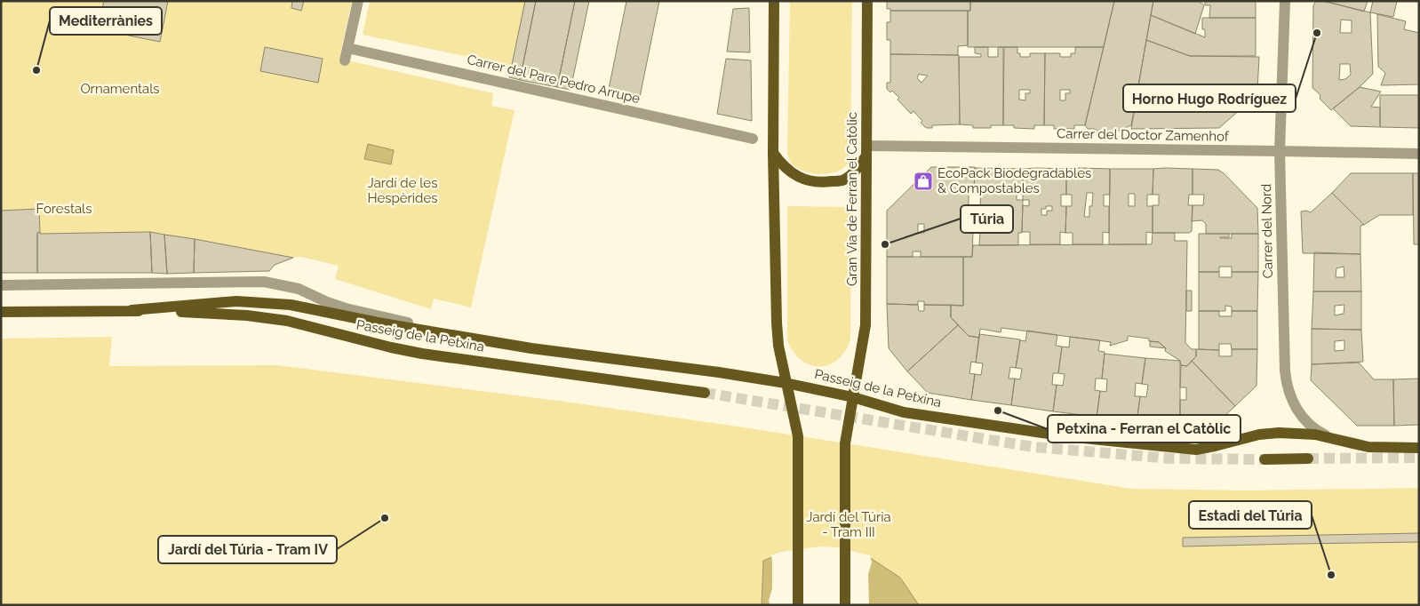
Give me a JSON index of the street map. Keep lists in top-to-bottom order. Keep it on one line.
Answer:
{"streets":{"main road":["Gran Via de Ferran el Catòlic","Passeig de la Petxina"],"street":["Carrer del Pare Pedro Arrupe","Carrer del Doctor Zamenhof","Carrer del Nord"]},"crossings":[["Carrer del Doctor Zamenhof","Gran Via de Ferran el Catòlic"],["Carrer del Doctor Zamenhof","Carrer del Nord"],["Gran Via de Ferran el Catòlic","Passeig de la Petxina"],["Carrer del Nord","Passeig de la Petxina"]],"parks":["Ornamentals","Jardí de les Hespèrides","Forestals","Jardí del Túria - Tram III"],"places":{"other":["Horno Hugo Rodríguez","Mediterrànies","Túria","Petxina - Ferran el Catòlic","Jardí del Túria - Tram IV","Estadi del Túria"],"shop":["EcoPack Biodegradables & Compostables"]}}
